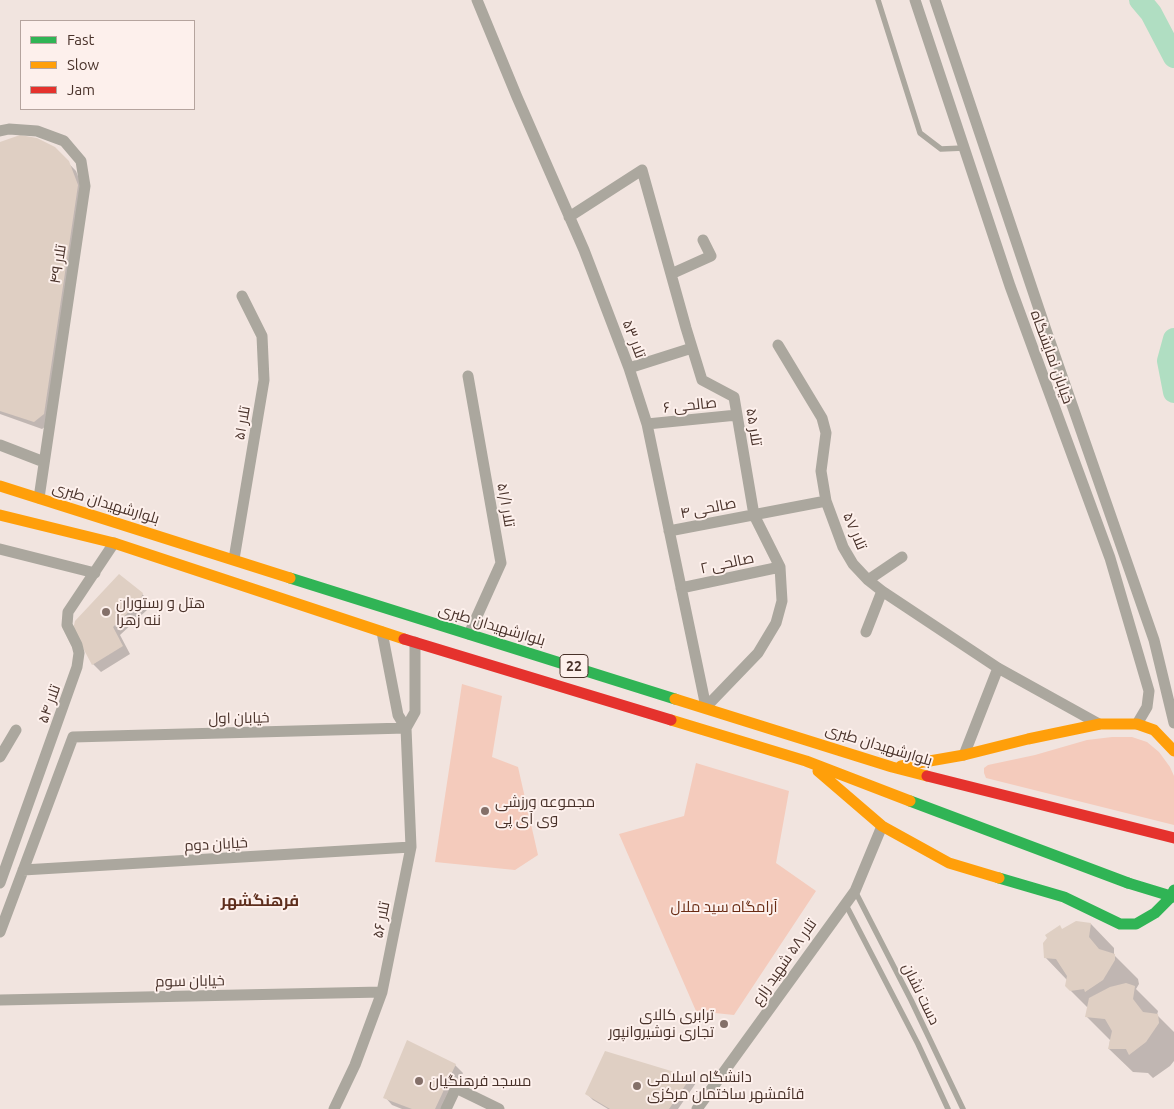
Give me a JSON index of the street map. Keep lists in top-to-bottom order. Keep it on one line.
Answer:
{"streets":{"highway":["بلوارشهیدان طبری","22"],"street":["تلار ۴۹","تلار ۵۳","خیابان نمایشگاه","صالحی ۶","تلار ۵۱","تلار ۵۵","تلار ۵۱/۱","صالحی ۴","تلار ۵۷","صالحی ۲","تلار ۵۴","خیابان اول","خیابان دوم","تلار ۵۶","تلار ۵۸ شهید زارع","خیابان سوم"],"lane":["دست نشان"]},"crossings":[["تلار ۴۹","بلوارشهیدان طبری"],["تلار ۵۳","صالحی ۶"],["تلار ۵۳","تلار ۵۵"],["تلار ۵۳","بلوارشهیدان طبری"],["تلار ۵۳","صالحی ۴"],["تلار ۵۳","صالحی ۲"],["صالحی ۶","تلار ۵۵"],["تلار ۵۱","بلوارشهیدان طبری"],["تلار ۵۵","بلوارشهیدان طبری"],["تلار ۵۵","صالحی ۴"],["تلار ۵۵","صالحی ۲"],["بلوارشهیدان طبری","تلار ۵۱/۱"],["صالحی ۴","تلار ۵۷"],["22","تلار ۵۴"],["خیابان اول","خیابان دوم"],["خیابان اول","تلار ۵۶"],["خیابان دوم","تلار ۵۶"],["تلار ۵۶","خیابان سوم"],["تلار ۵۸ شهید زارع","دست نشان"]],"districts":["فرهنگشهر"],"parks":["آرامگاه سید ملال"],"places":["هتل و رستوران ننه زهرا","مجموعه ورزشی وی آی پی","ترابری کالای تجاری نوشیروانپور","مسجد فرهنگیان","دانشگاه اسلامی قائمشهر ساختمان مرکزی"],"legend":["Fast","Slow","Jam"]}
